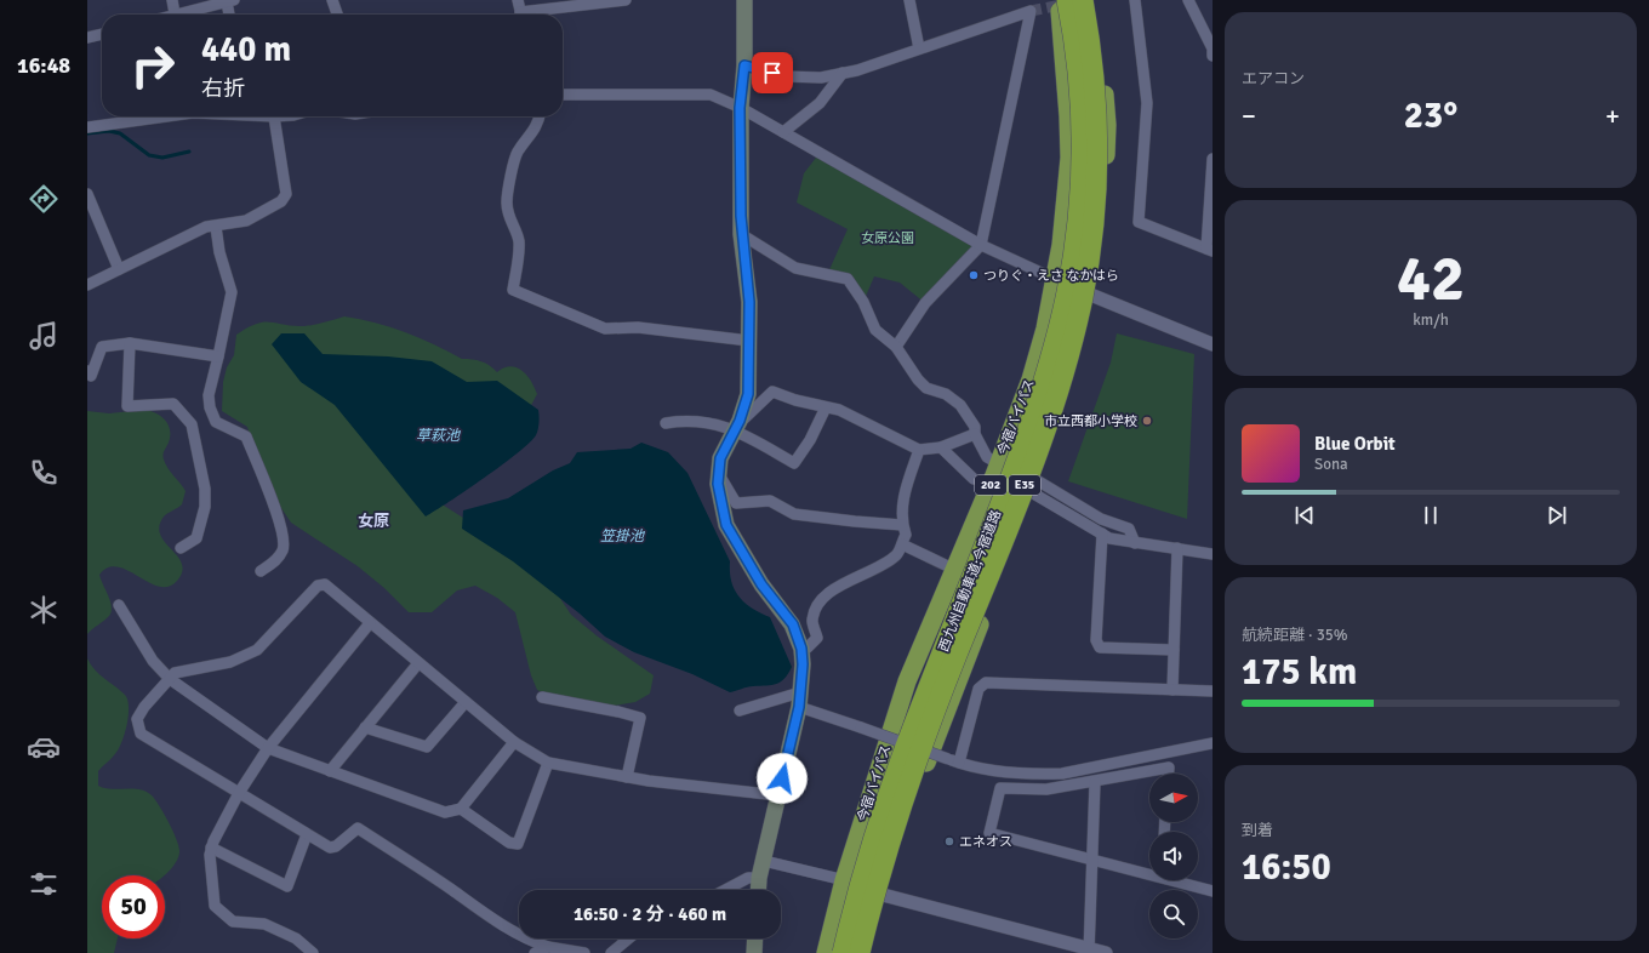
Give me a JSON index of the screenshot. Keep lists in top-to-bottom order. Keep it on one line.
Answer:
{"streets":{"highway":["今宿バイパス","202","E35","西九州自動車道;今宿道路"]},"districts":["女原"],"water":["草萩池","笠掛池"],"parks":["女原公園"],"places":["つりぐ・えさ なかはら","市立西都小学校","エネオス"],"north":"right","page":{"tabs":"16:48","tile":["エアコン",["42","km/h"],["航続距離 · 35%","175 km"],["到着","16:50"]],"turn":["440 m","右折"],"heat":["−","23°","+"],"song":["Blue Orbit","Sona"],"limit":"50","trip":"16:50 · 2 分 · 460 m"}}
